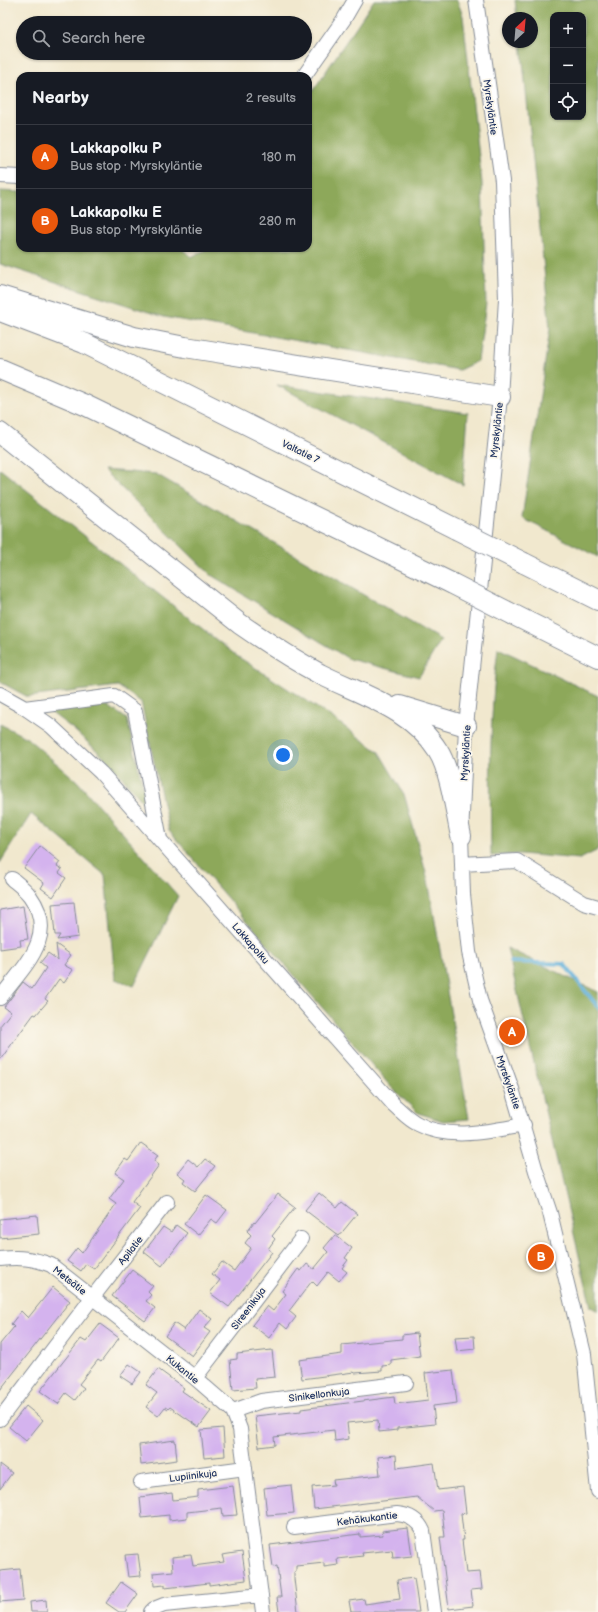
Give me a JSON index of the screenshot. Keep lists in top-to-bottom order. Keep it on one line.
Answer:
{"streets":{"highway":["Valtatie 7"],"street":["Myrskyläntie","Lakkapolku","Apilatie","Metsätie","Sireenikuja","Kukantie","Sinikellonkuja","Lupiinikuja","Kehäkukantie"]},"crossings":[["Myrskyläntie","Lakkapolku"],["Apilatie","Metsätie"],["Apilatie","Kukantie"],["Metsätie","Kukantie"],["Sireenikuja","Kukantie"],["Kukantie","Sinikellonkuja"],["Kukantie","Lupiinikuja"]],"north":"top right","page":{"map_buttons":["+","−"],"search":"Search here","heading":["Nearby","2 results"],"list":[{"mark":"A","name":"Lakkapolku P","note":"Bus stop · Myrskyläntie","value":"180 m"},{"mark":"B","name":"Lakkapolku E","note":"Bus stop · Myrskyläntie","value":"280 m"}],"pins":["A","B"]}}
